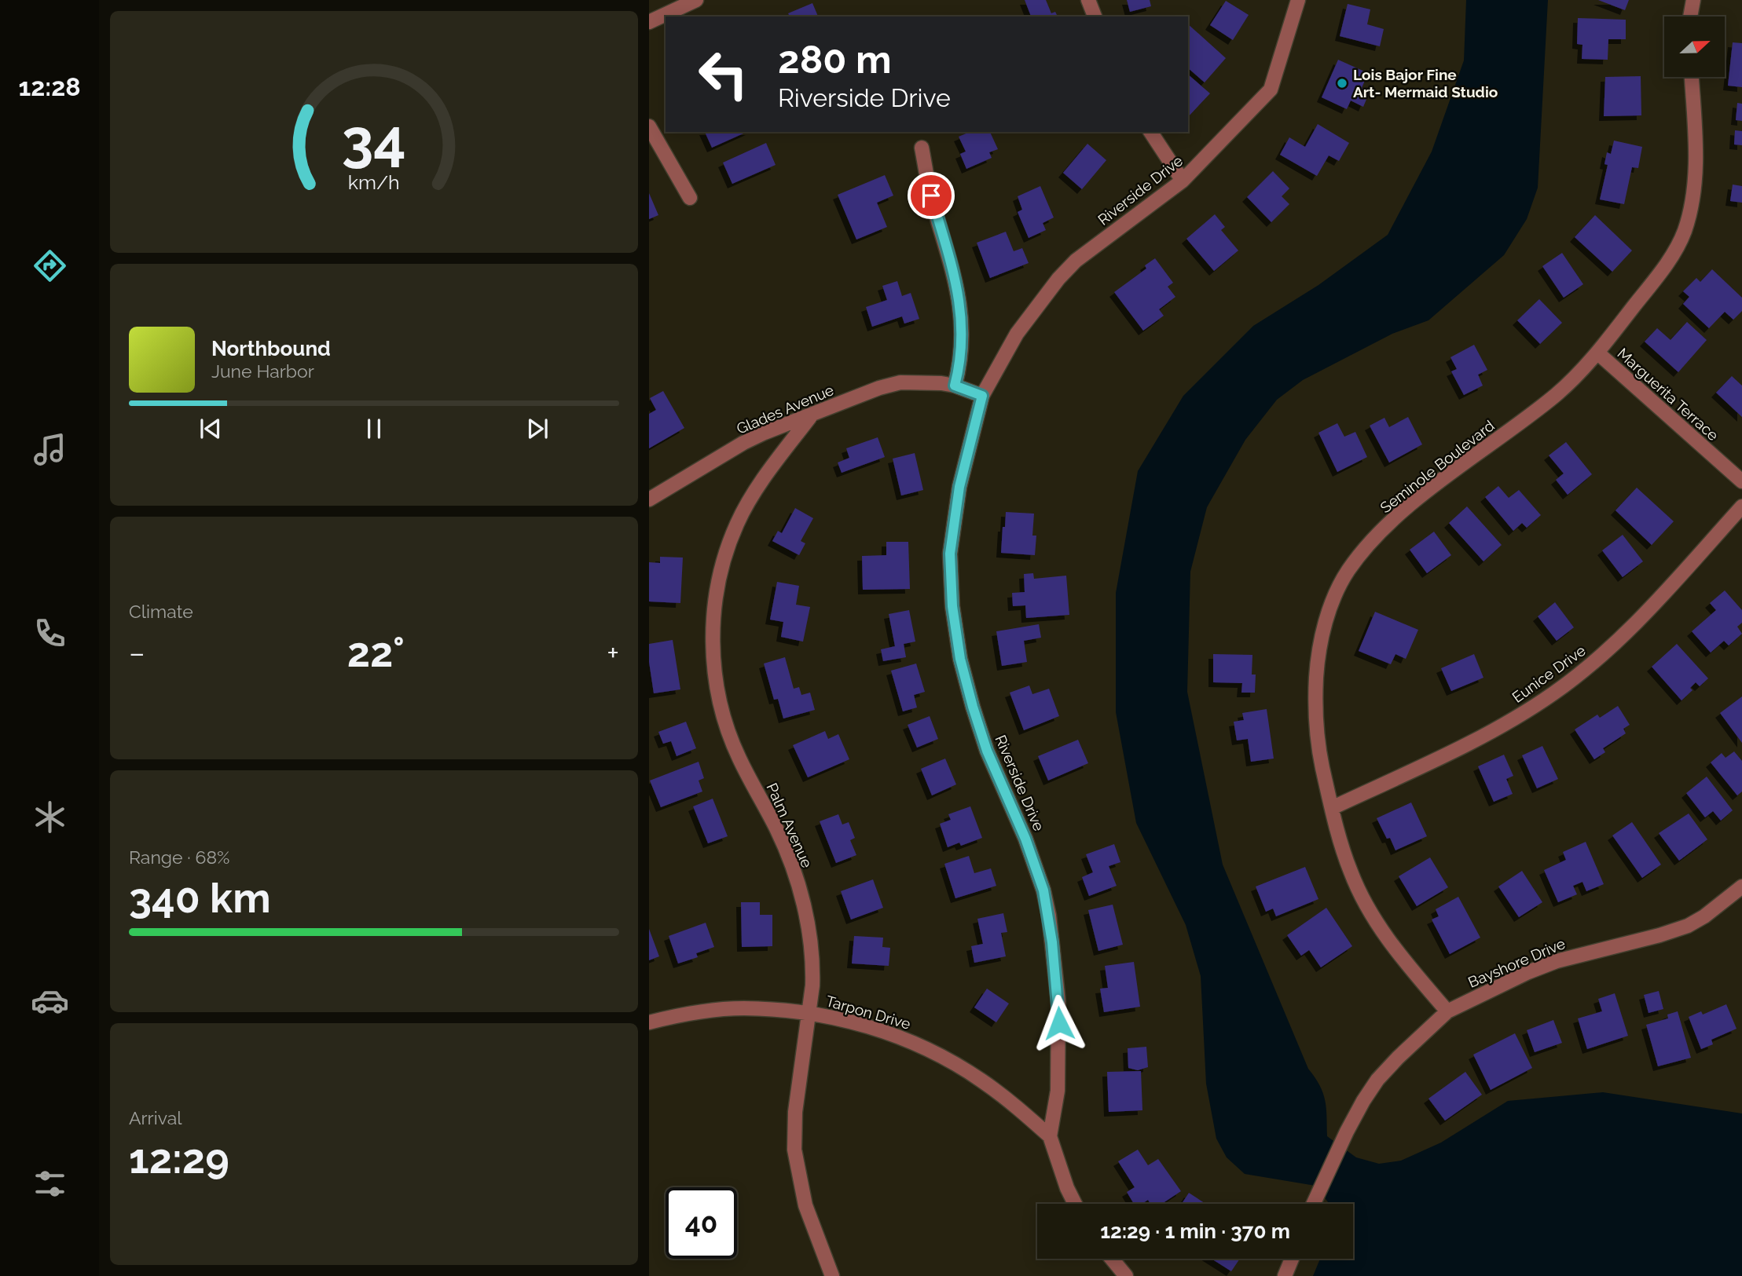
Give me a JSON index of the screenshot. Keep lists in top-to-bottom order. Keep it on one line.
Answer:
{"streets":{"street":["Riverside Drive","Marguerita Terrace","Glades Avenue","Seminole Boulevard","Eunice Drive","Palm Avenue","Bayshore Drive","Tarpon Drive"]},"crossings":[["Riverside Drive","Tarpon Drive"],["Marguerita Terrace","Seminole Boulevard"],["Glades Avenue","Palm Avenue"],["Seminole Boulevard","Eunice Drive"],["Seminole Boulevard","Bayshore Drive"],["Palm Avenue","Tarpon Drive"]],"places":["Lois Bajor Fine Art- Mermaid Studio"],"north":"right","page":{"tabs":"12:28","turn":["280 m","Riverside Drive"],"song":["Northbound","June Harbor"],"tile":["Climate",["Range · 68%","340 km"],["Arrival","12:29"]],"heat":["−","22°","+"],"limit":"40","trip":"12:29 · 1 min · 370 m","gauge":["34","km/h"]}}
